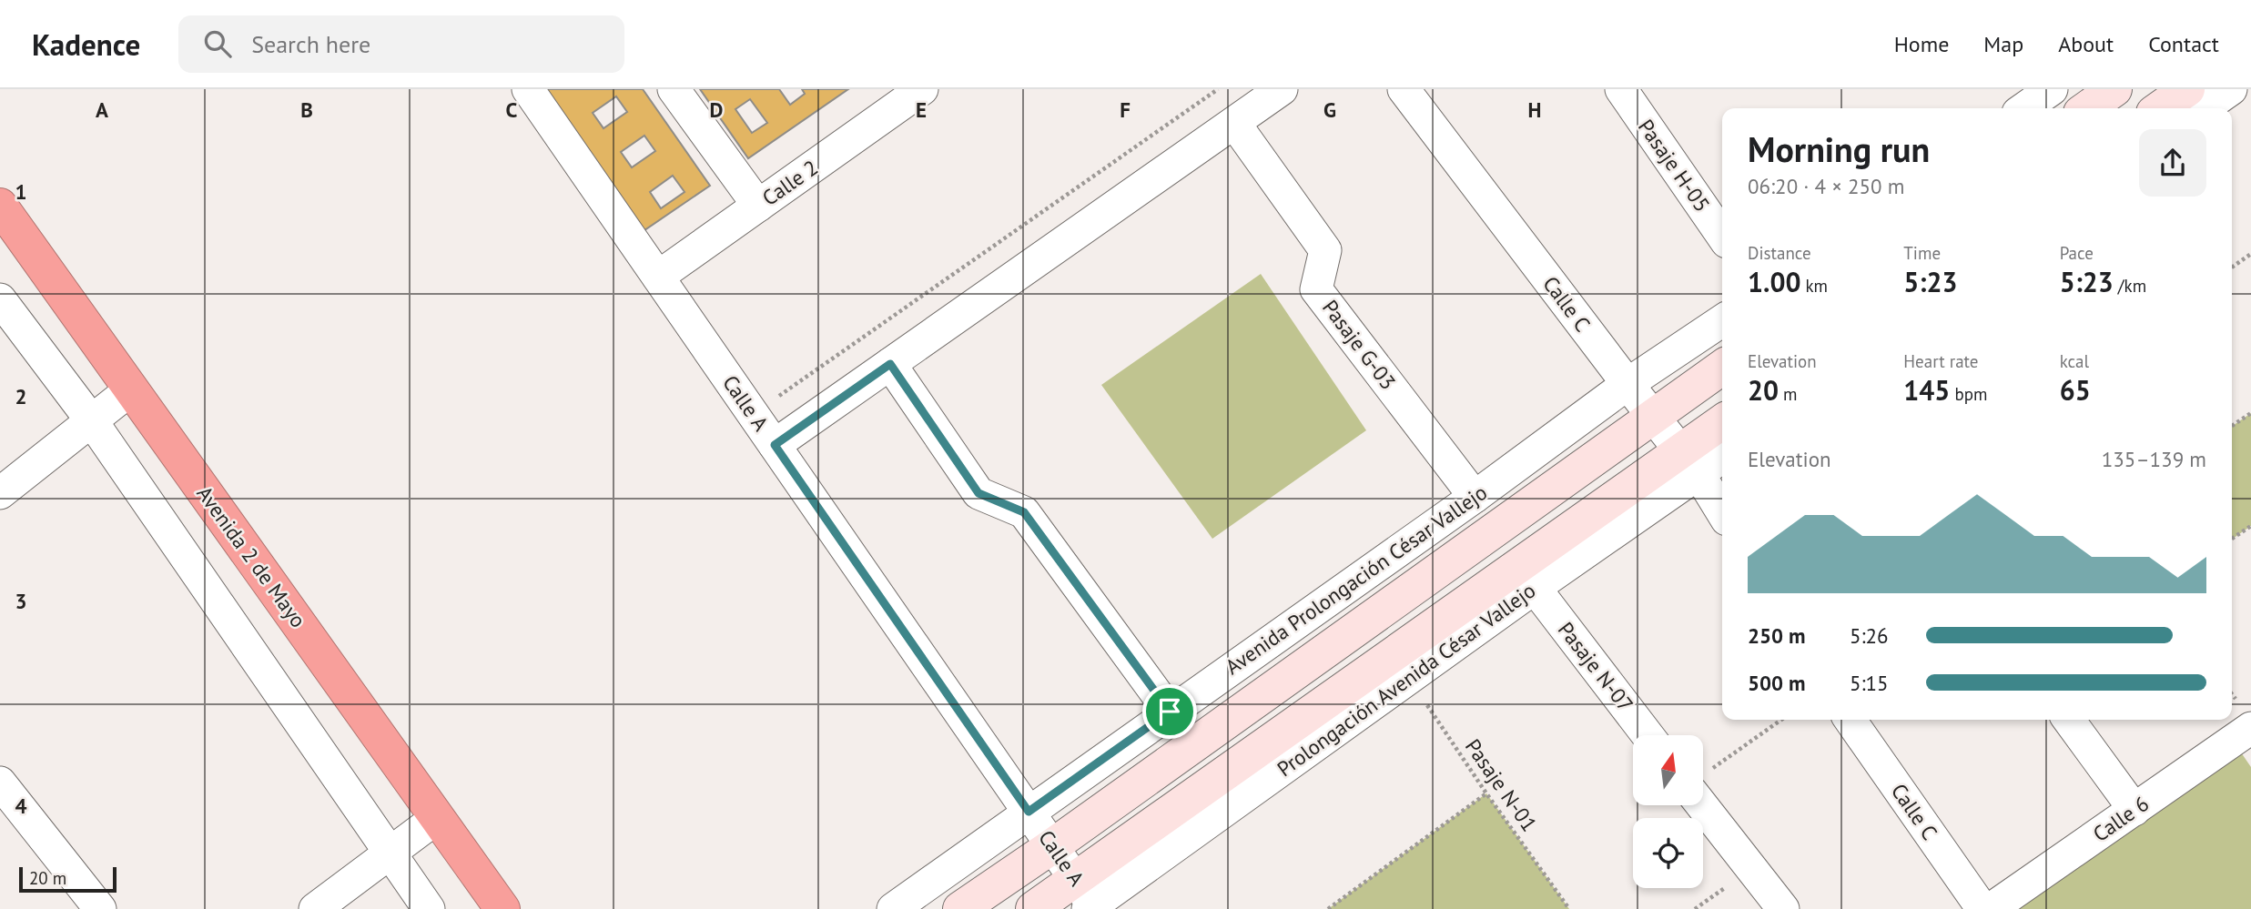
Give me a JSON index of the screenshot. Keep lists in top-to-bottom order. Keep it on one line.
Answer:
{"streets":{"highway":["Avenida 2 de Mayo"],"street":["Pasaje H-05","Calle 2","Calle C","Pasaje G-03","Calle A","Avenida Prolongación César Vallejo","Pasaje N-07","Prolongación Avenida César Vallejo","Calle 6"],"path":["Pasaje N-01"]},"crossings":[["Calle 2","Calle A"],["Calle C","Avenida Prolongación César Vallejo"],["Calle C","Prolongación Avenida César Vallejo"],["Pasaje G-03","Avenida Prolongación César Vallejo"],["Calle A","Avenida Prolongación César Vallejo"],["Calle A","Prolongación Avenida César Vallejo"],["Pasaje N-07","Prolongación Avenida César Vallejo"],["Prolongación Avenida César Vallejo","Pasaje N-01"]],"scale_bar":"20 m","north":"top","page":{"header":"Kadence","search":"Search here","nav":["Home","Map","About","Contact"],"heading":["Morning run","06:20 · 4 × 250 m"],"stats":[["Distance","1.00 km"],["Time","5:23"],["Pace","5:23 /km"],["Elevation","20 m"],["Heart rate","145 bpm"],["kcal","65"]],"chart":["Elevation","135–139 m"],"list":[{"name":"250 m","note":"5:26"},{"name":"500 m","note":"5:15"}],"scale":"20 m"},"grid":{"columns":["A","B","C","D","E","F","G","H"],"rows":["1","2","3","4"]}}
